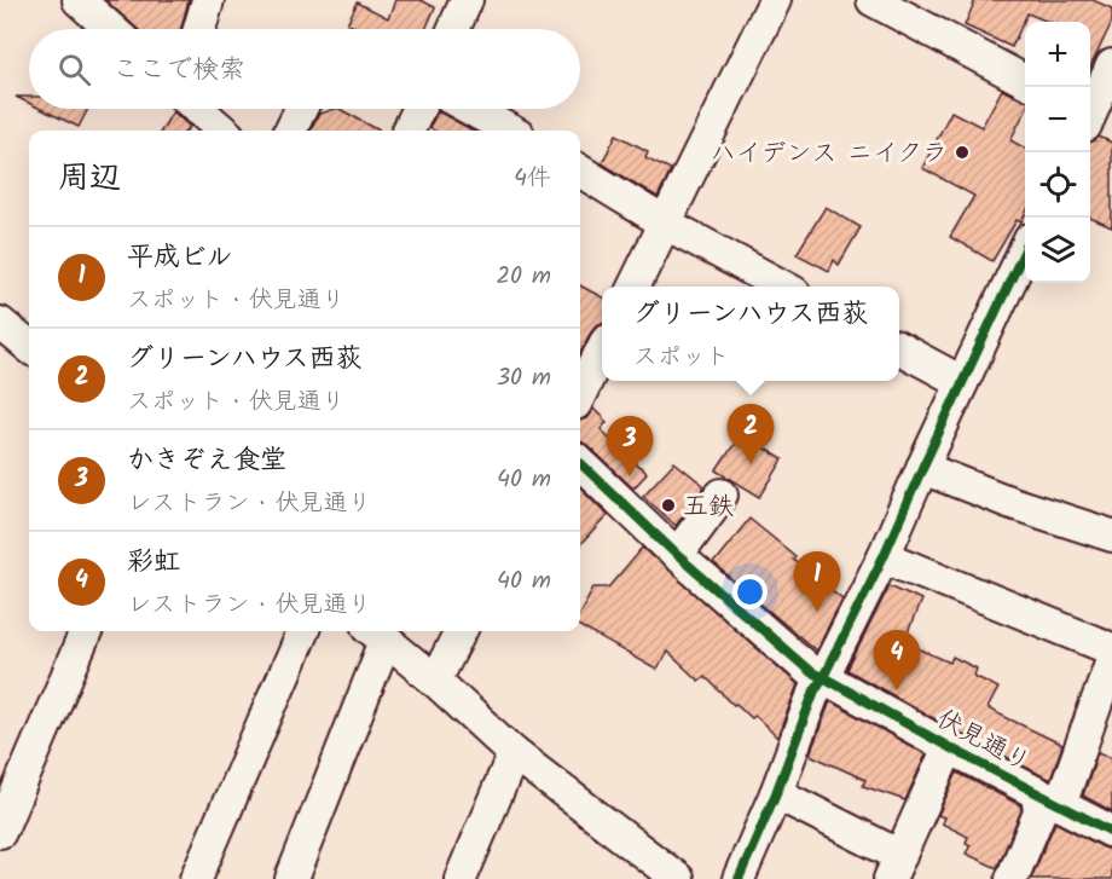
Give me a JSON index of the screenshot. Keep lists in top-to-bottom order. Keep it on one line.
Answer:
{"streets":{"street":["伏見通り"]},"places":["ハイデンス ニイクラ","五鉄"],"page":{"map_buttons":["+","−"],"search":"ここで検索","heading":["周辺","4件"],"list":[{"mark":"1","name":"平成ビル","note":"スポット · 伏見通り","value":"20 m"},{"mark":"2","name":"グリーンハウス西荻","note":"スポット · 伏見通り","value":"30 m"},{"mark":"3","name":"かきぞえ食堂","note":"レストラン · 伏見通り","value":"40 m"},{"mark":"4","name":"彩虹","note":"レストラン · 伏見通り","value":"40 m"}],"popup":["グリーンハウス西荻","スポット"],"pins":["2","3","1","4"]}}
